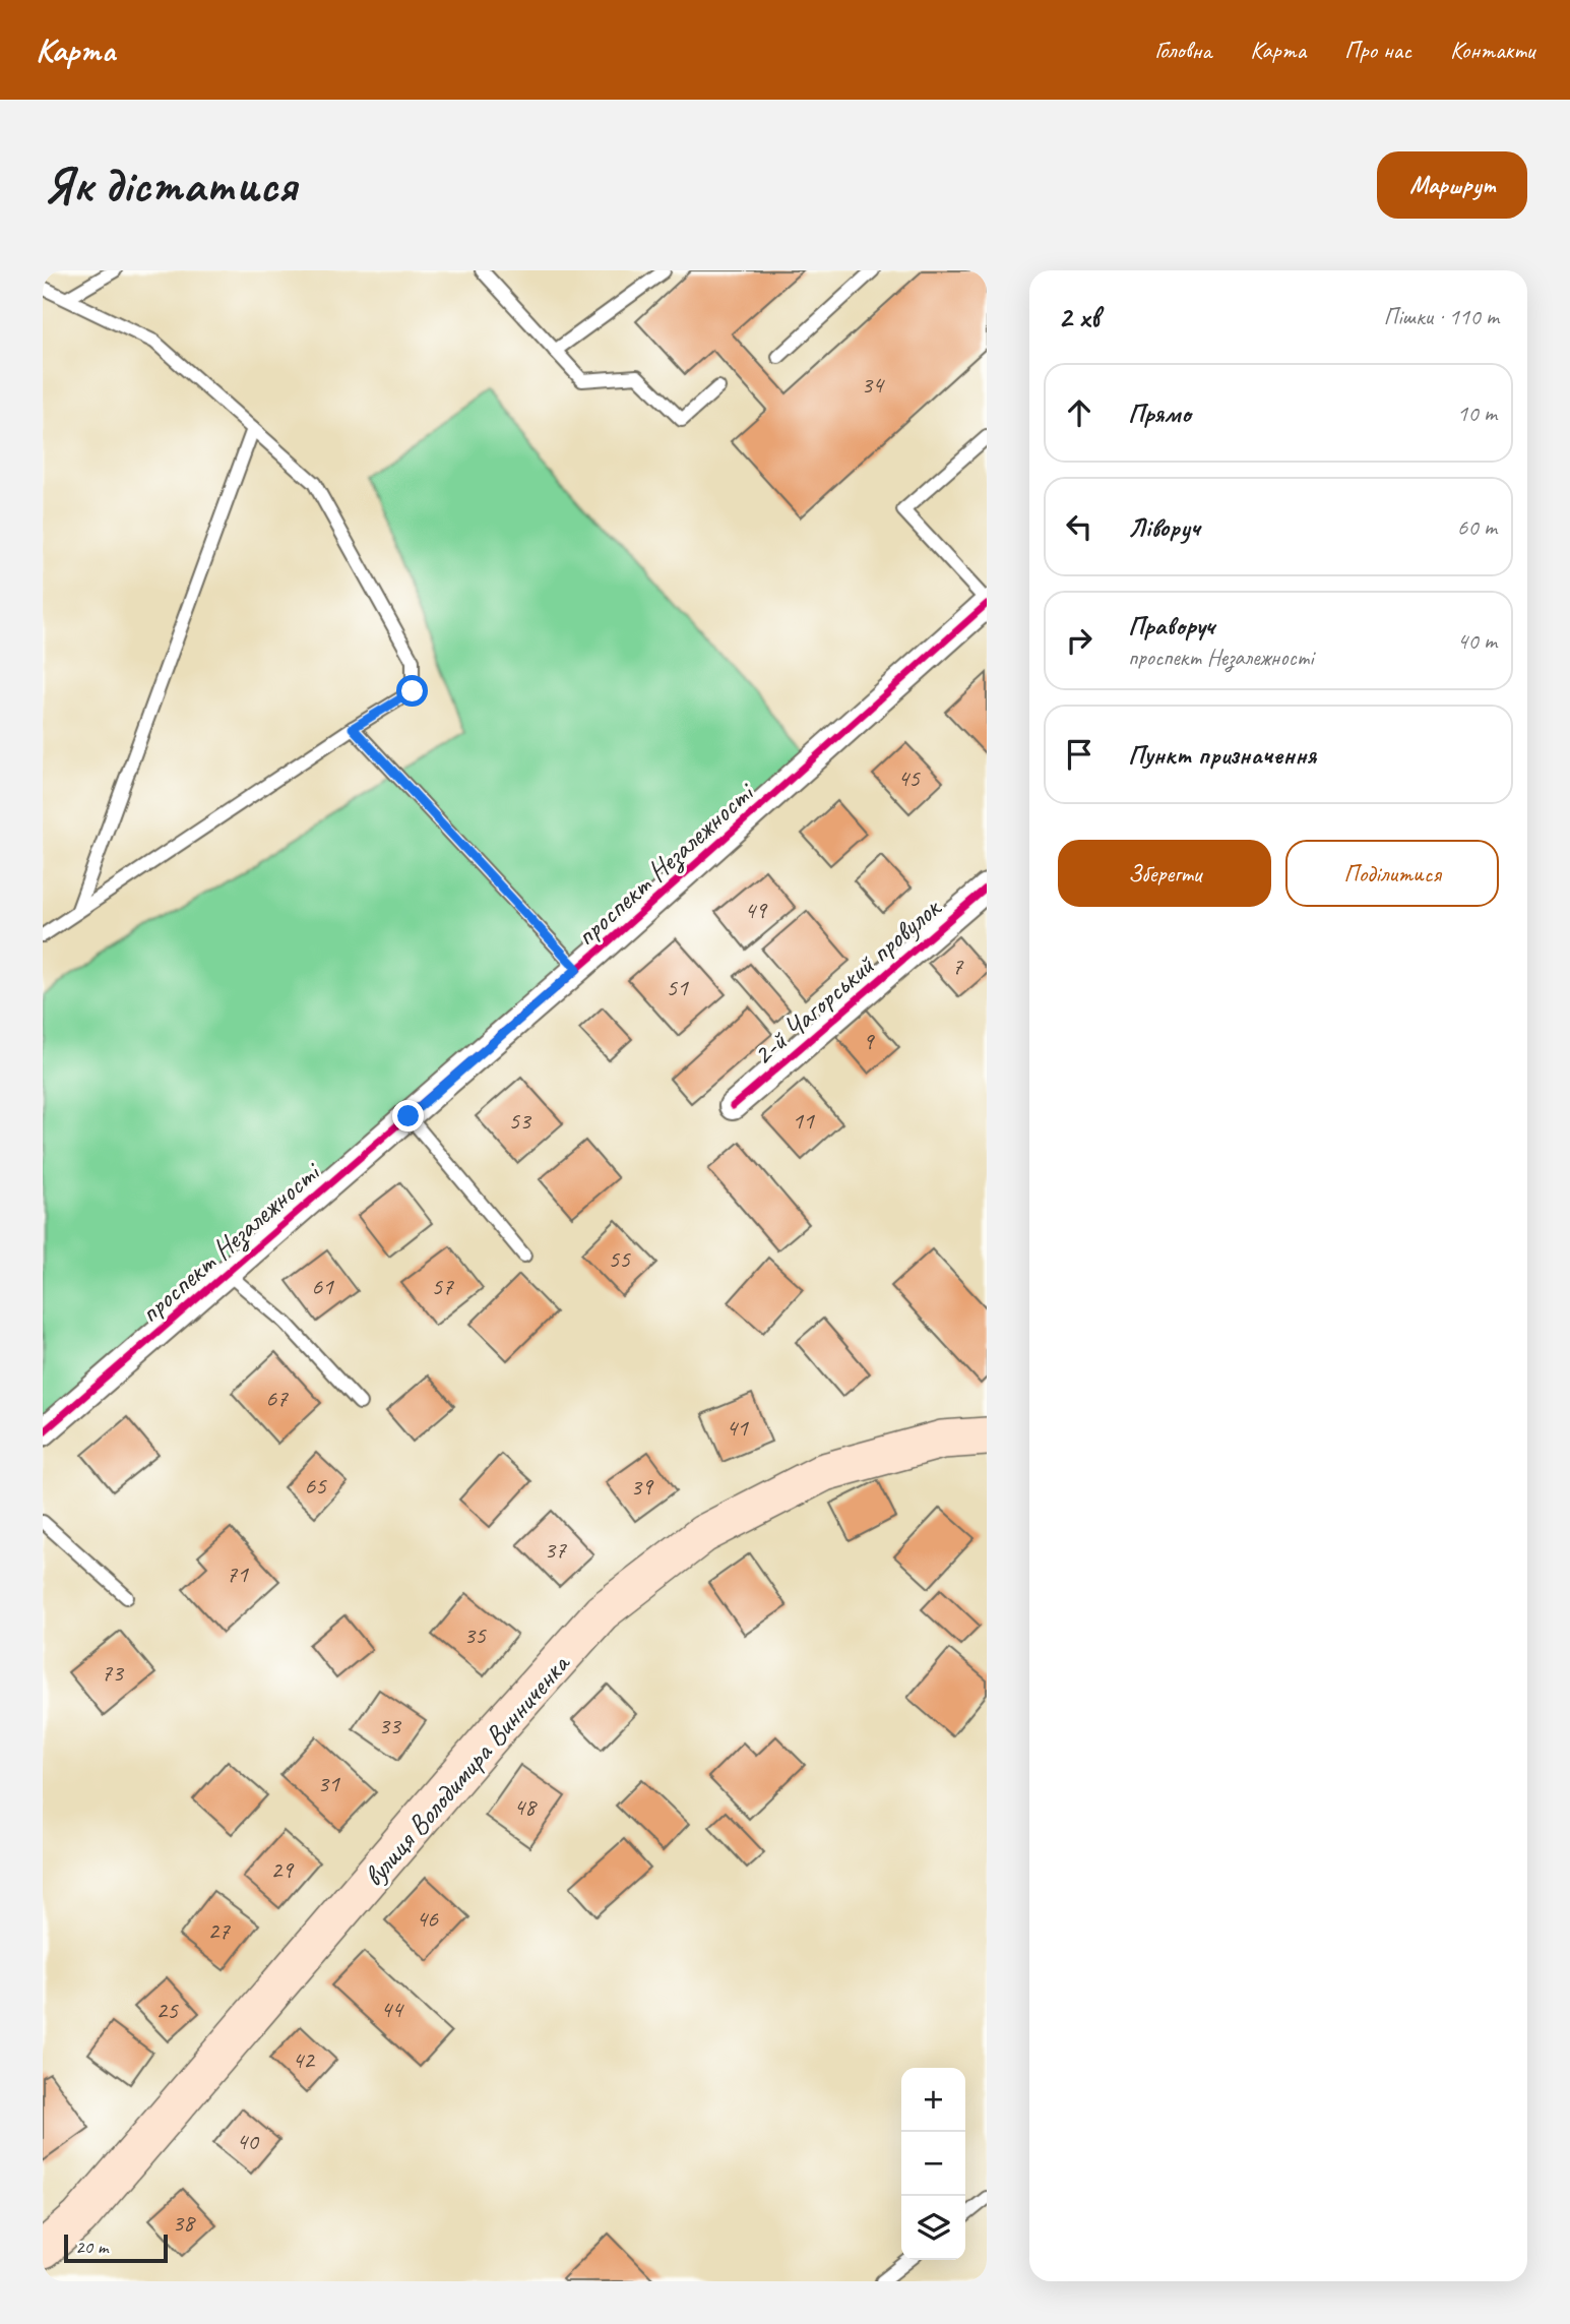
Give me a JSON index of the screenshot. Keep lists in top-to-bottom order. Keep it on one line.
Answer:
{"streets":{"main road":["вулиця Володимира Винниченка"],"street":["проспект Незалежності","2-й Чагорський провулок"]},"house_numbers":["34","45","49","7","51","9","53","11","55","61","57","67","41","65","39","37","71","35","73","33","31","48","29","46","27","44","25","42","40","38"],"scale_bar":"20 m","page":{"header":"Карта","nav":["Головна","Карта","Про нас","Контакти"],"buttons":["Маршрут",["Зберегти","Поділитися"]],"title":"Як дістатися","heading":["2 хв","Пішки · 110 m"],"list":[["Прямо","10 m"],["Ліворуч","60 m"],["Праворуч","проспект Незалежності","40 m"],"Пункт призначення"],"map_buttons":["+","−"],"scale":"20 m"}}
